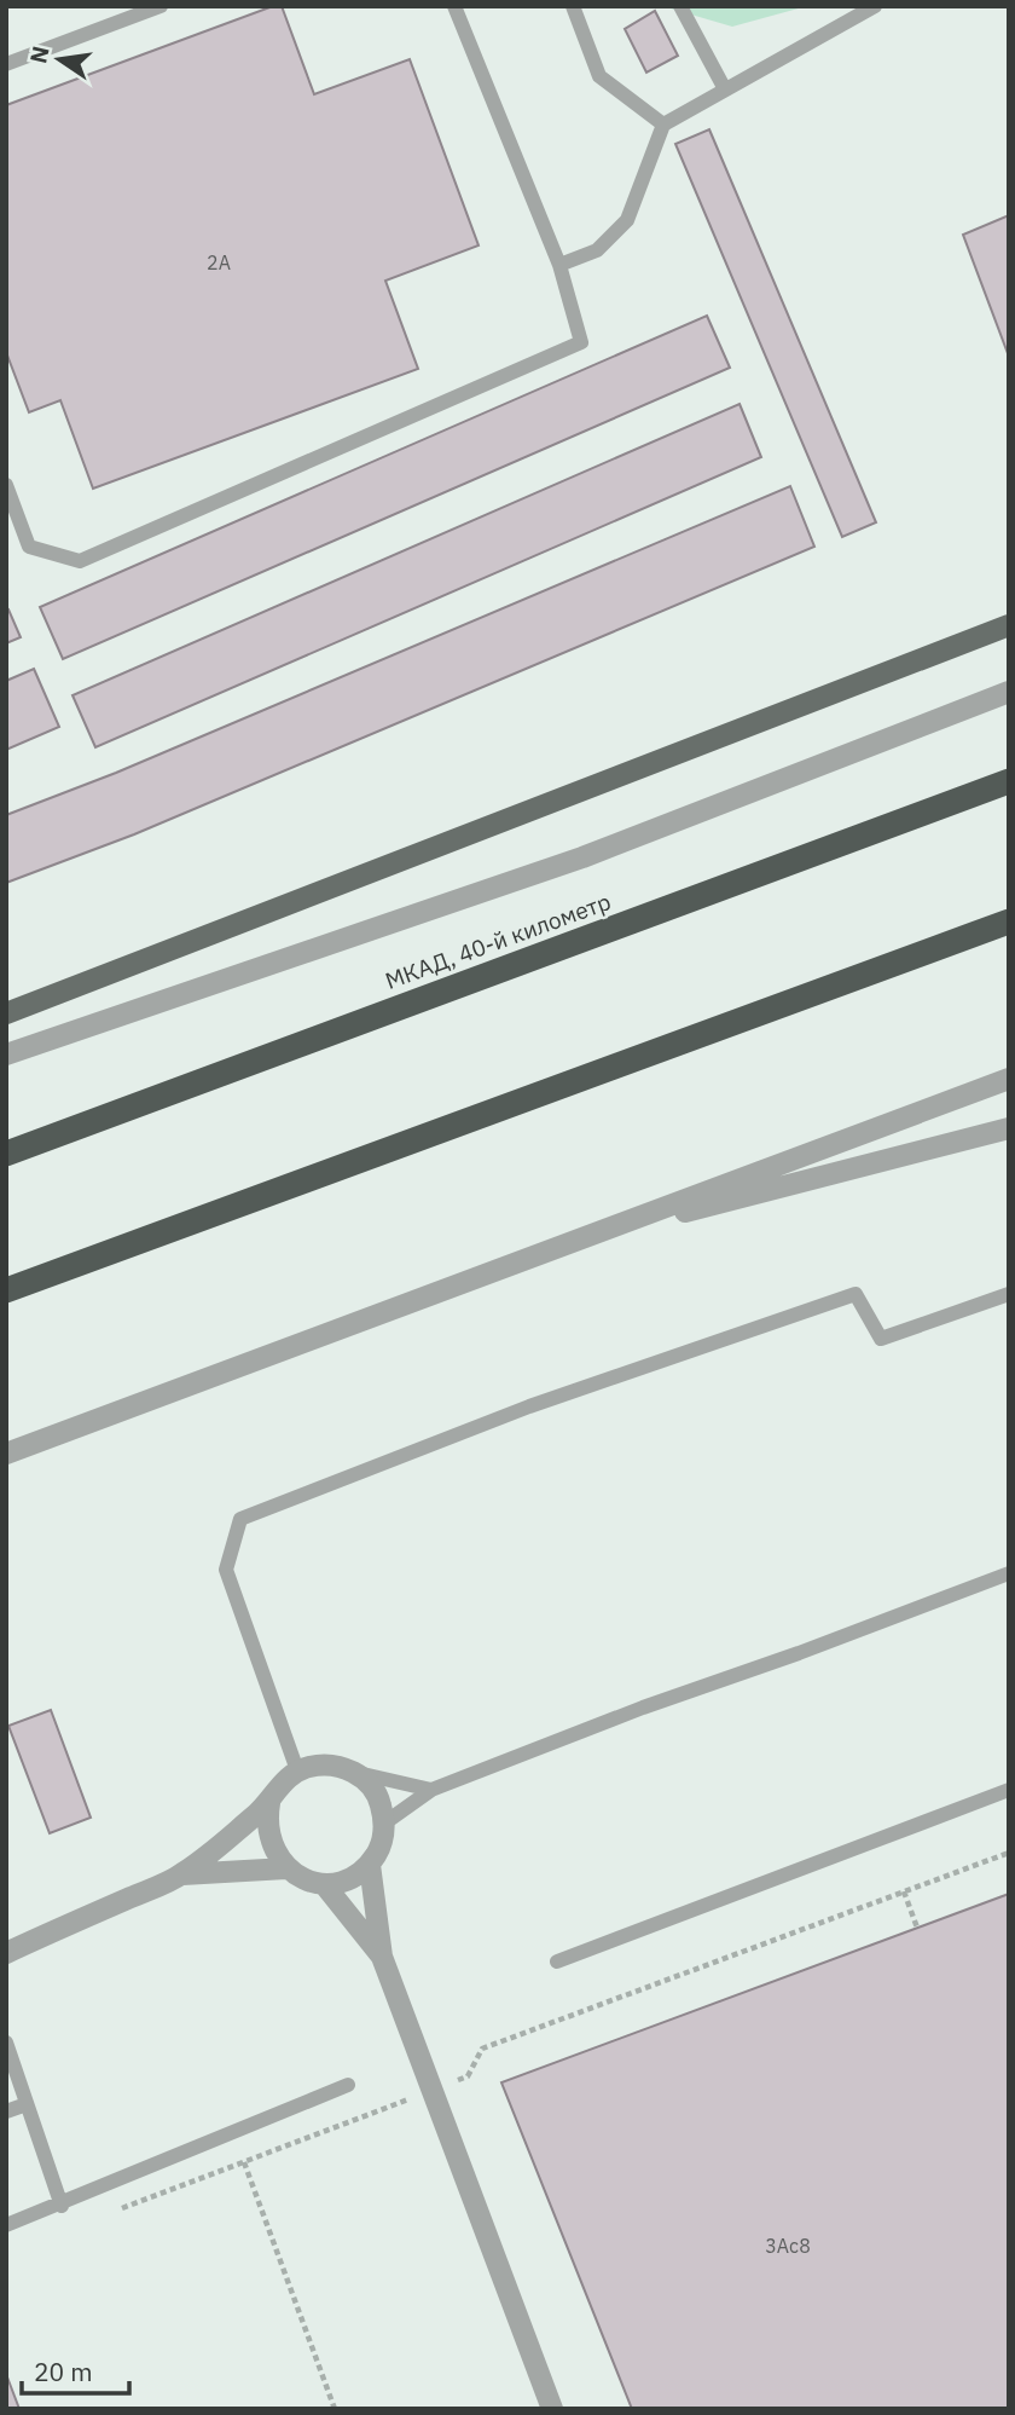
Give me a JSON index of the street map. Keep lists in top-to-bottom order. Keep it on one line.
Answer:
{"streets":{"highway":["МКАД, 40-й километр"]},"house_numbers":["2А","3Ас8"],"scale_bar":"20 m","north":"left"}
